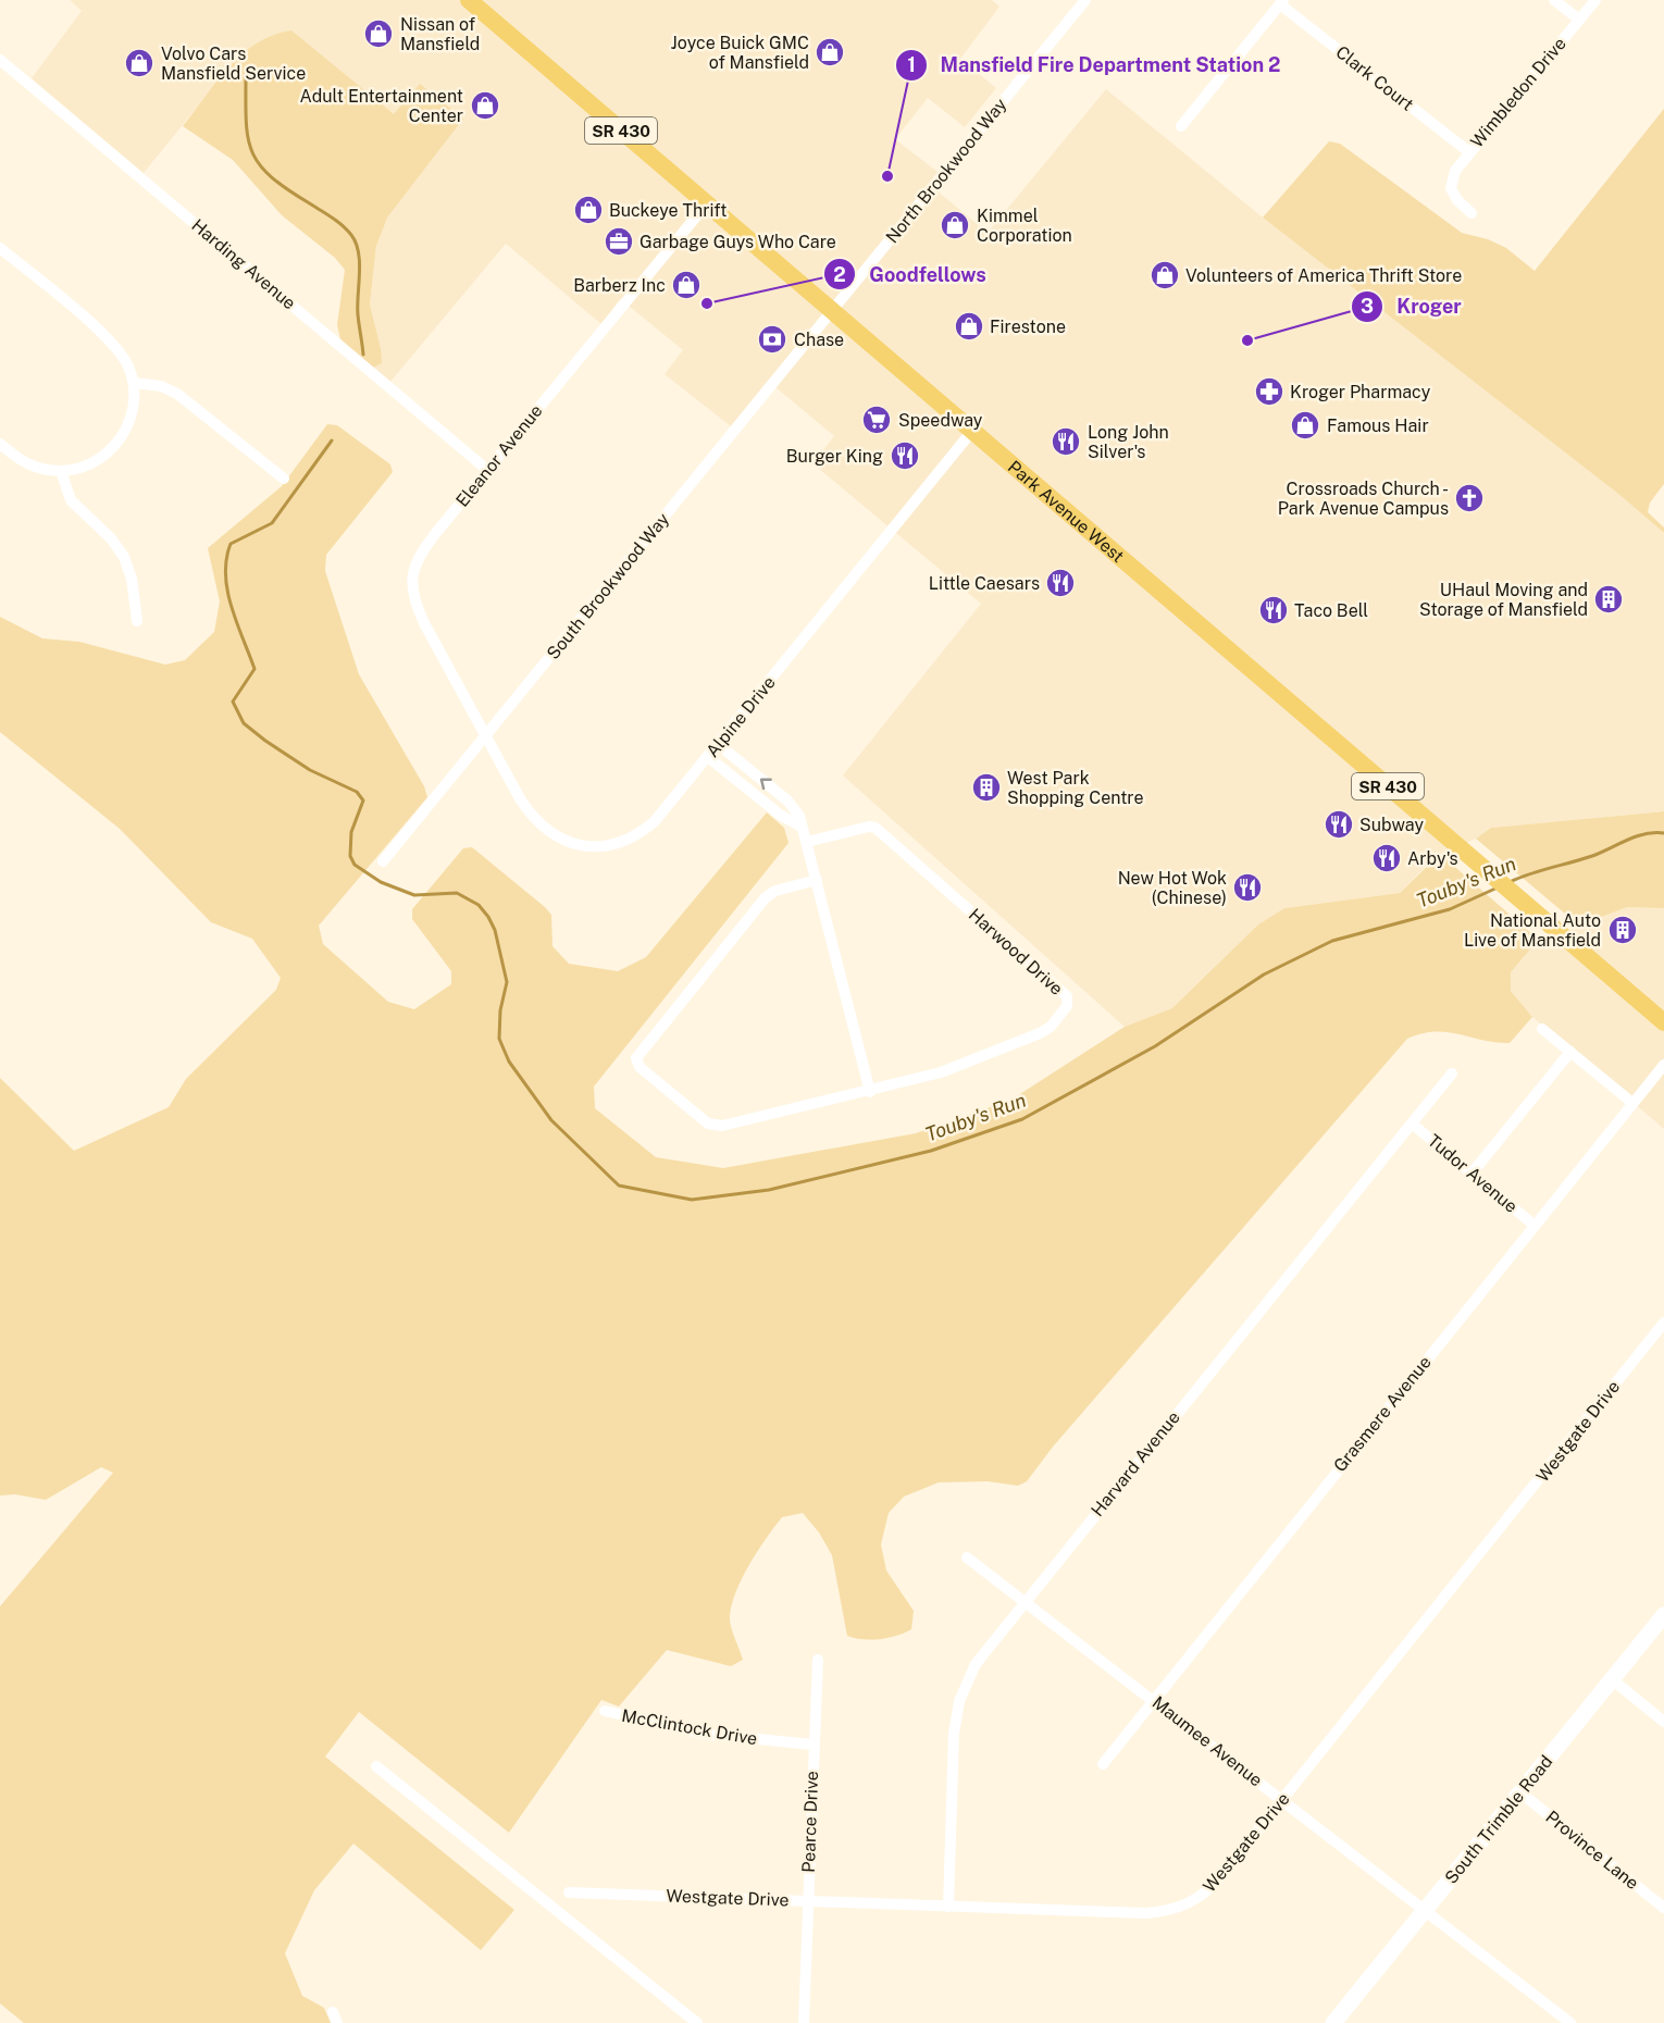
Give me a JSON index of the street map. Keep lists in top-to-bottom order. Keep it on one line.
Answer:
{"streets":{"main road":["SR 430","Park Avenue West","South Trimble Road"],"street":["Clark Court","Wimbledon Drive","North Brookwood Way","Harding Avenue","Eleanor Avenue","South Brookwood Way","Alpine Drive","Harwood Drive","Tudor Avenue","Grasmere Avenue","Westgate Drive","Harvard Avenue","McClintock Drive","Maumee Avenue","Pearce Drive","Province Lane"]},"crossings":[["Clark Court","Wimbledon Drive"],["North Brookwood Way","Park Avenue West"],["North Brookwood Way","South Brookwood Way"],["Harding Avenue","Eleanor Avenue"],["Eleanor Avenue","Park Avenue West"],["Eleanor Avenue","South Brookwood Way"],["Eleanor Avenue","Alpine Drive"],["Park Avenue West","South Brookwood Way"],["Park Avenue West","Alpine Drive"],["South Brookwood Way","Alpine Drive"],["Tudor Avenue","Grasmere Avenue"],["Tudor Avenue","Harvard Avenue"],["Grasmere Avenue","Maumee Avenue"],["Westgate Drive","Harvard Avenue"],["Westgate Drive","Maumee Avenue"],["Westgate Drive","Pearce Drive"],["Harvard Avenue","Maumee Avenue"],["McClintock Drive","Pearce Drive"],["Maumee Avenue","South Trimble Road"],["South Trimble Road","Province Lane"]],"water":["Touby's Run"],"places":{"shop":["Nissan of Mansfield","Joyce Buick GMC of Mansfield","Volvo Cars Mansfield Service","Adult Entertainment Center","Buckeye Thrift","Kimmel Corporation","Volunteers of America Thrift Store","Barberz Inc","Firestone","Famous Hair"],"other":["Mansfield Fire Department Station 2","Goodfellows","Kroger"],"office":["Garbage Guys Who Care"],"bank":["Chase"],"pharmacy":["Kroger Pharmacy"],"supermarket":["Speedway"],"restaurant":["Long John Silver's","Burger King","Little Caesars","Taco Bell","Subway","Arby's","New Hot Wok (Chinese)"],"church":["Crossroads Church - Park Avenue Campus"],"building":["UHaul Moving and Storage of Mansfield","West Park Shopping Centre","National Auto Live of Mansfield"]}}
